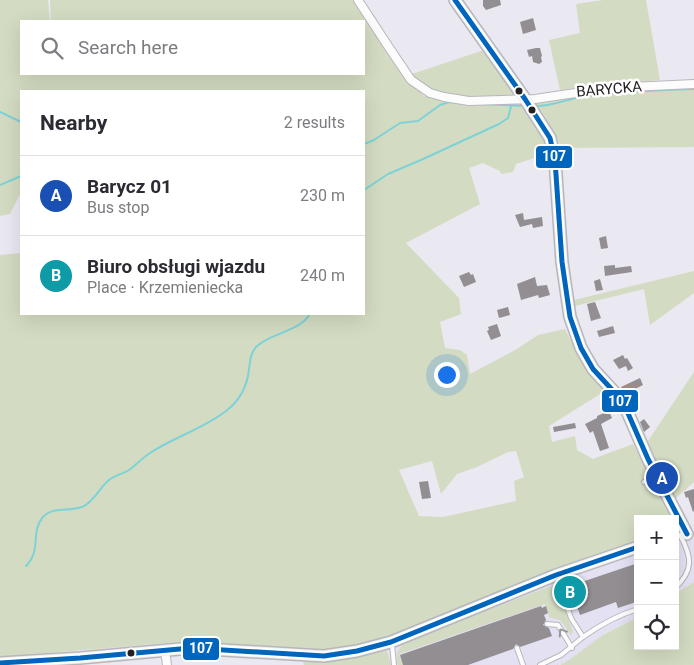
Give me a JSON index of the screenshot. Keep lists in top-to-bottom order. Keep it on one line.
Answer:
{"streets":{"street":["BARYCKA"]},"lines":["transit line 107"],"page":{"search":"Search here","heading":["Nearby","2 results"],"list":[{"mark":"A","name":"Barycz 01","note":"Bus stop","value":"230 m"},{"mark":"B","name":"Biuro obsługi wjazdu","note":"Place · Krzemieniecka","value":"240 m"}],"pins":["A","B"],"map_buttons":["+","−"]}}
